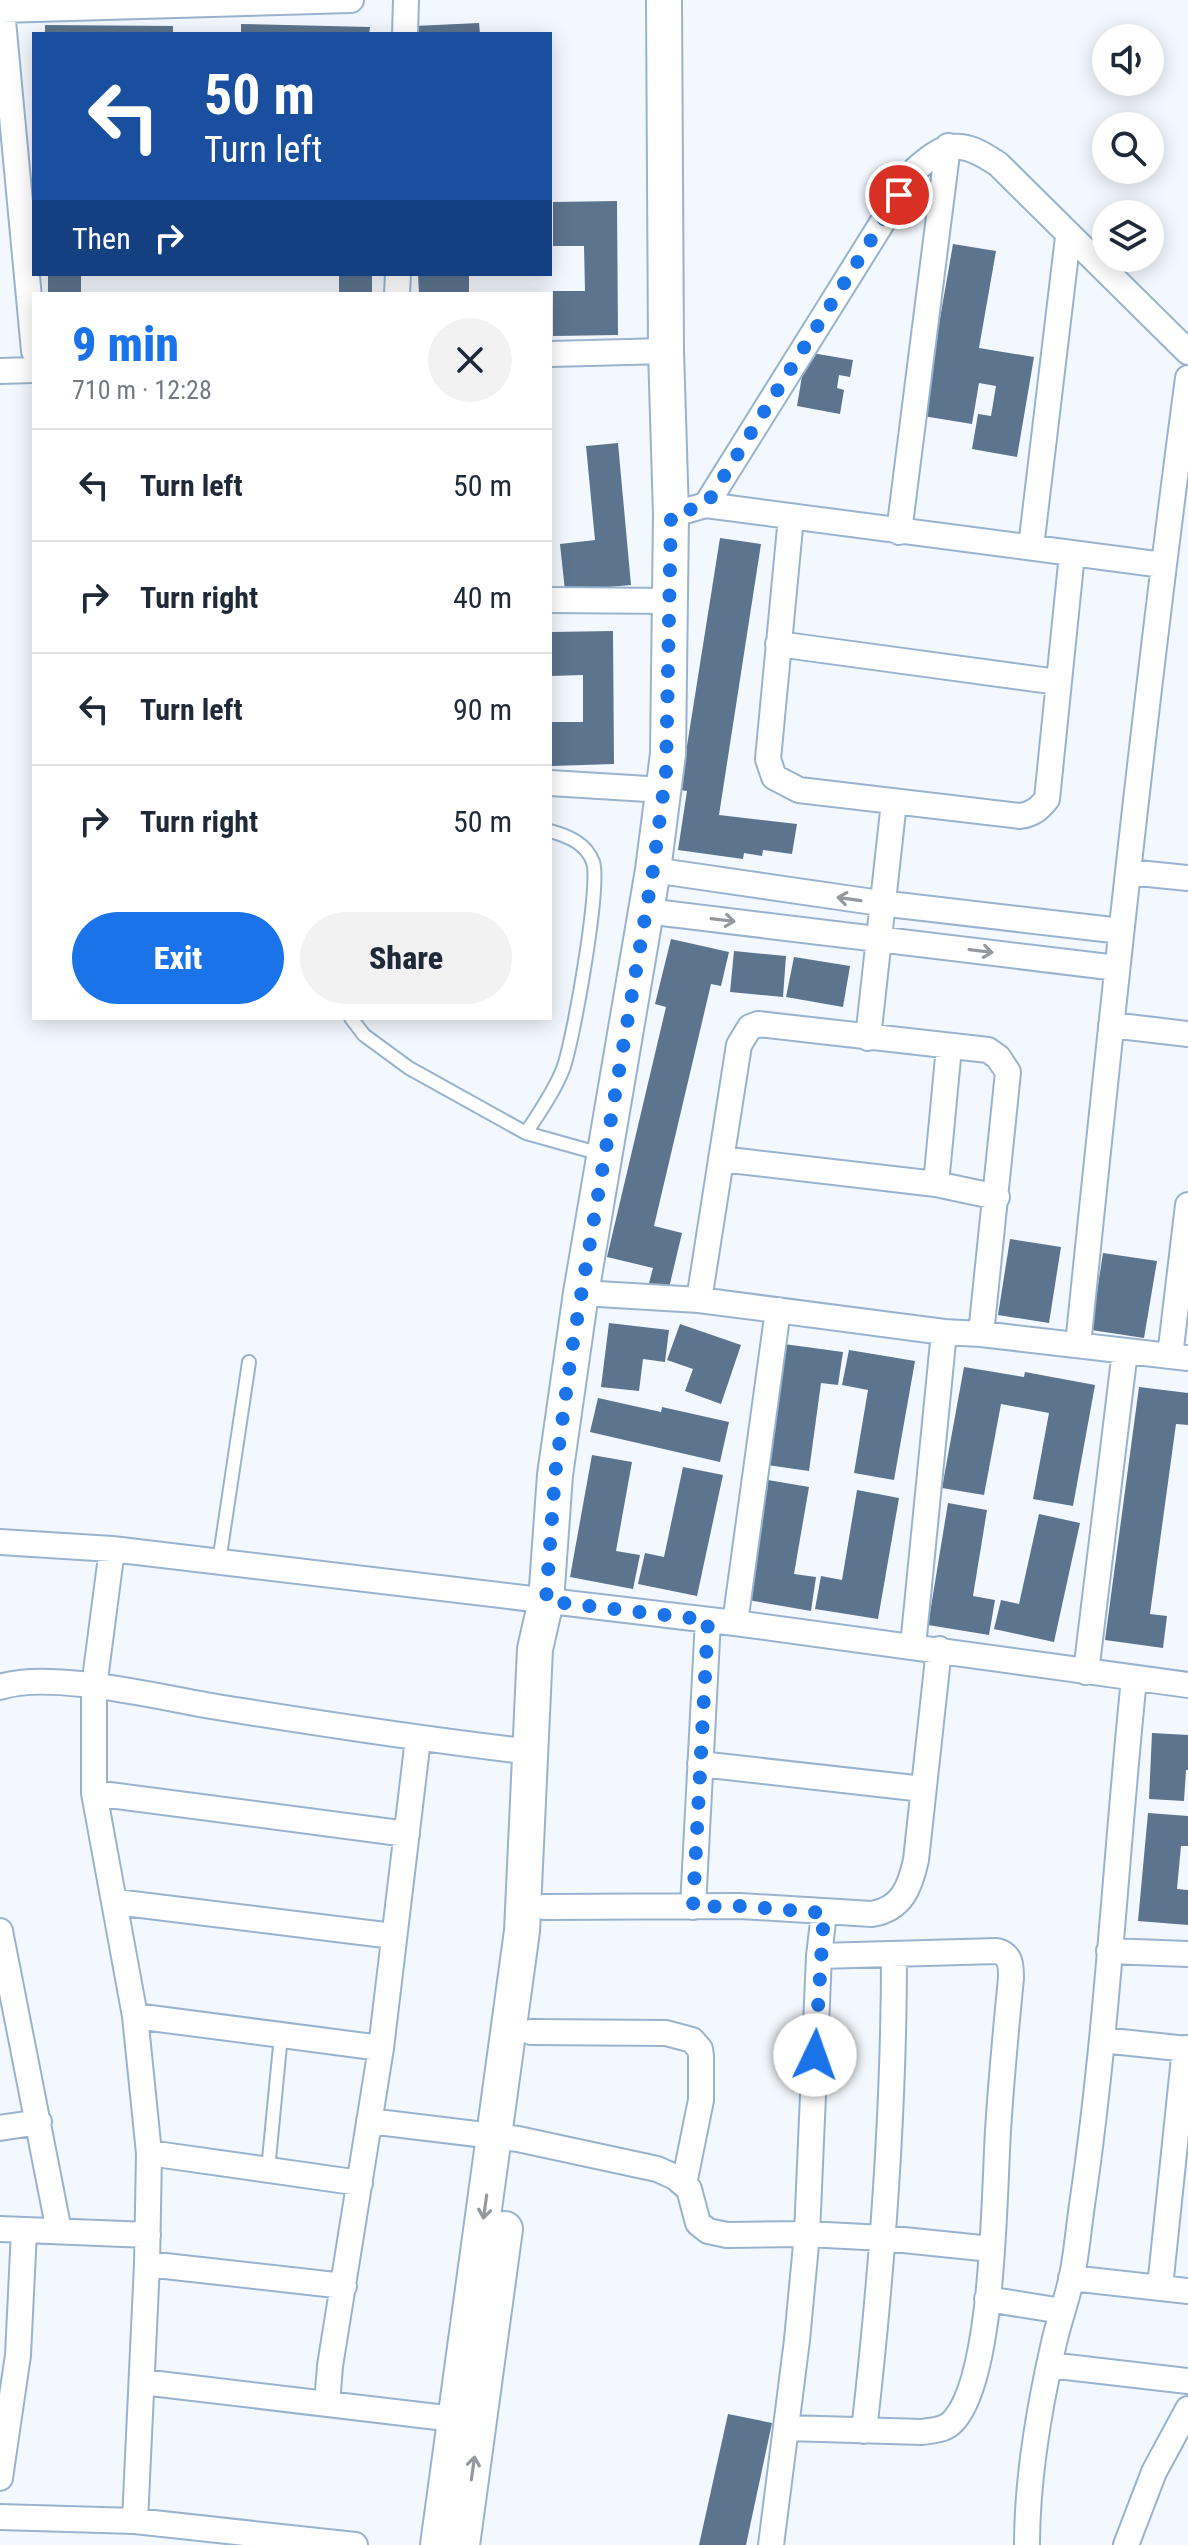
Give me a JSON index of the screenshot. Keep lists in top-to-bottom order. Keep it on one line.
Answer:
{"page":{"turn":["50 m","Turn left"],"then":"Then","heading":["9 min","710 m · 12:28"],"list":[{"name":"Turn left","value":"50 m"},{"name":"Turn right","value":"40 m"},{"name":"Turn left","value":"90 m"},{"name":"Turn right","value":"50 m"}],"buttons":["Exit","Share"]}}
